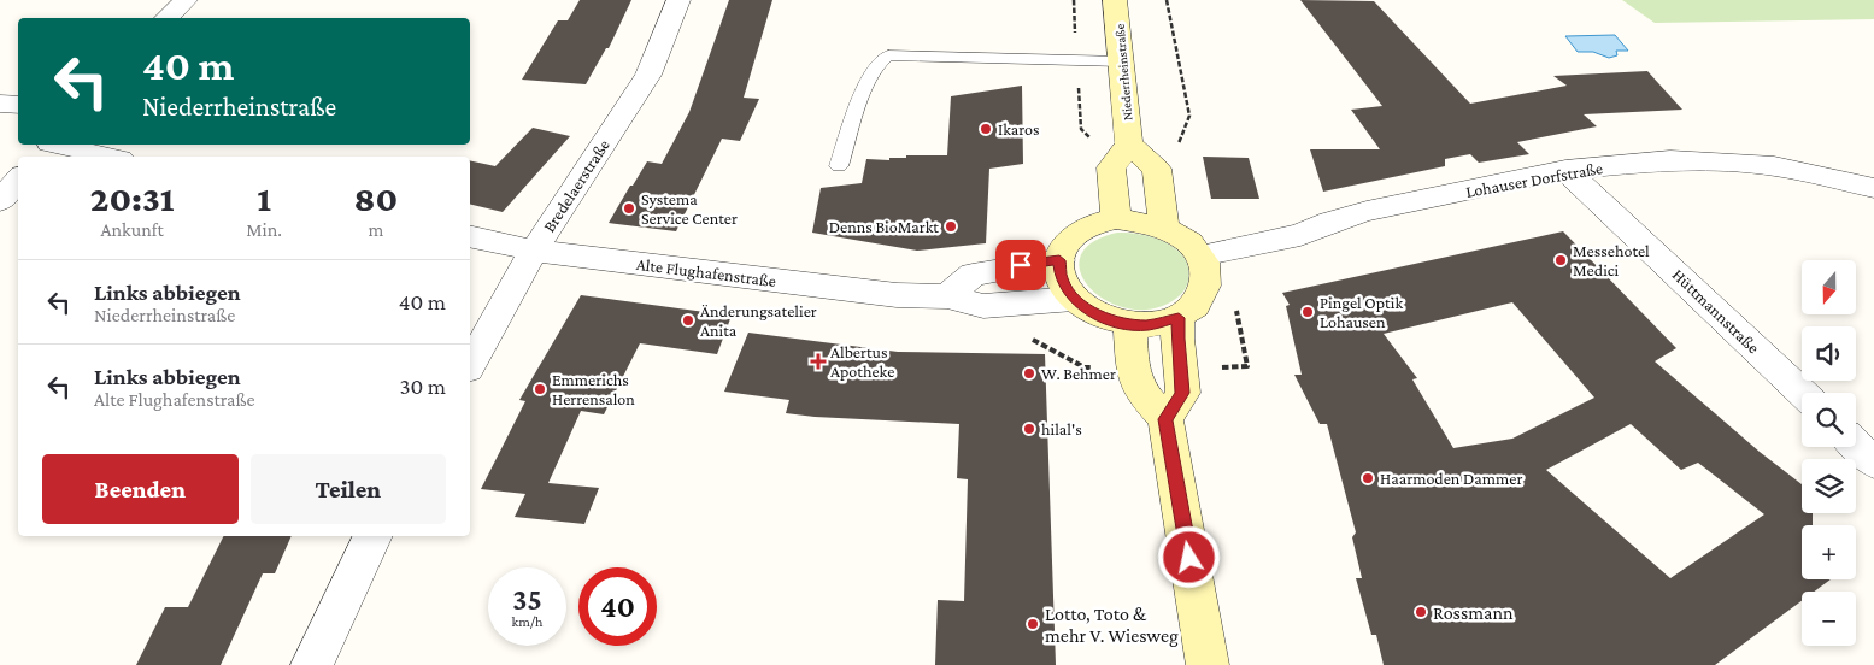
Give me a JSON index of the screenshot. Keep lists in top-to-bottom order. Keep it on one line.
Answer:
{"streets":{"street":["Niederrheinstraße","Lohauser Dorfstraße","Bredelaerstraße","Alte Flughafenstraße","Hüttmannstraße"]},"crossings":[["Niederrheinstraße","Lohauser Dorfstraße"],["Niederrheinstraße","Alte Flughafenstraße"],["Lohauser Dorfstraße","Alte Flughafenstraße"],["Lohauser Dorfstraße","Hüttmannstraße"],["Bredelaerstraße","Alte Flughafenstraße"]],"places":{"other":["Ikaros","Systema Service Center","Denns BioMarkt","Messehotel Medici","Pingel Optik Lohausen","Änderungsatelier Anita","W. Behmer","Emmerichs Herrensalon","hilal's","Haarmoden Dammer","Rossmann","Lotto, Toto & mehr V. Wiesweg"],"health":["Albertus Apotheke"]},"north":"bottom","page":{"turn":["40 m","Niederrheinstraße"],"eta":["20:31","Ankunft","1","Min.","80","m"],"list":[{"name":"Links abbiegen","note":"Niederrheinstraße","value":"40 m"},{"name":"Links abbiegen","note":"Alte Flughafenstraße","value":"30 m"}],"map_buttons":["+","−"],"buttons":["Beenden","Teilen"],"speed":"35 km/h","limit":"40"}}
